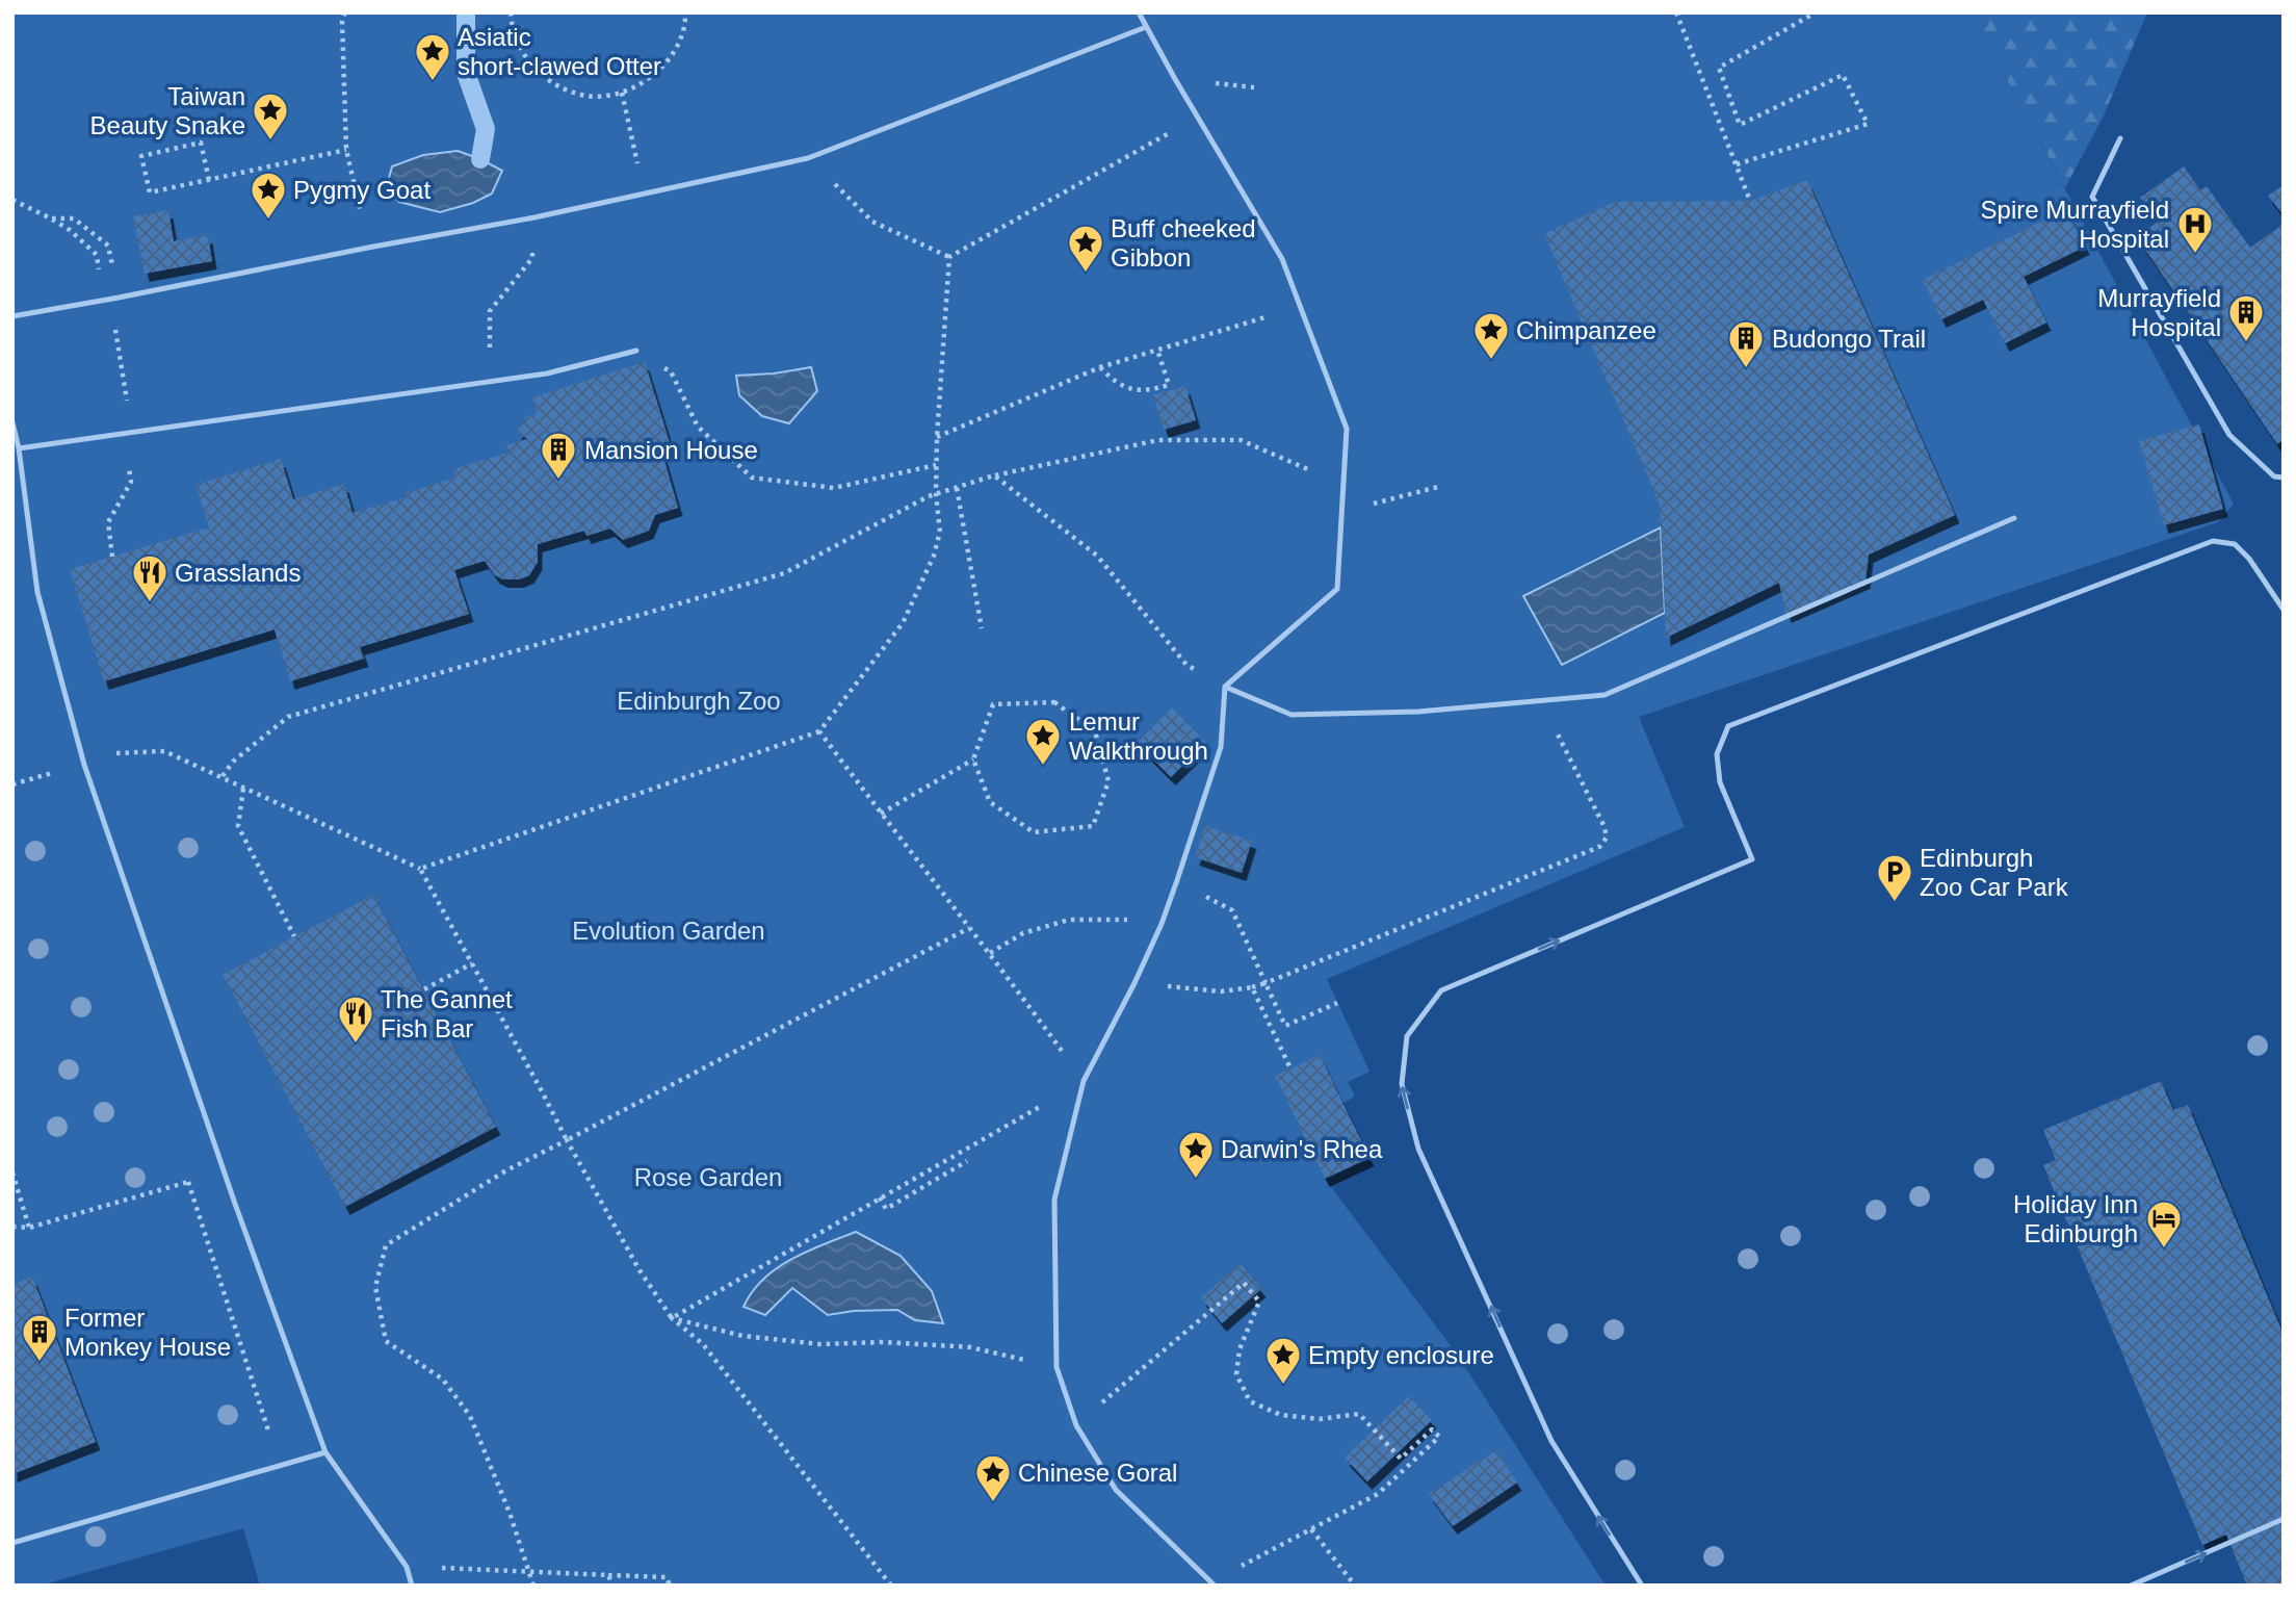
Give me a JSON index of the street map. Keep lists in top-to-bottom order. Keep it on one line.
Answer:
{"parks":["Edinburgh Zoo","Evolution Garden","Rose Garden"],"places":{"place":["Asiatic short-clawed Otter","Taiwan Beauty Snake","Pygmy Goat","Buff cheeked Gibbon","Chimpanzee","Lemur Walkthrough","Darwin's Rhea","Empty enclosure","Chinese Goral"],"hospital":["Spire Murrayfield Hospital"],"building":["Murrayfield Hospital","Budongo Trail","Mansion House","Former Monkey House"],"restaurant":["Grasslands","The Gannet Fish Bar"],"parking":["Edinburgh Zoo Car Park"],"hotel":["Holiday Inn Edinburgh"]}}
